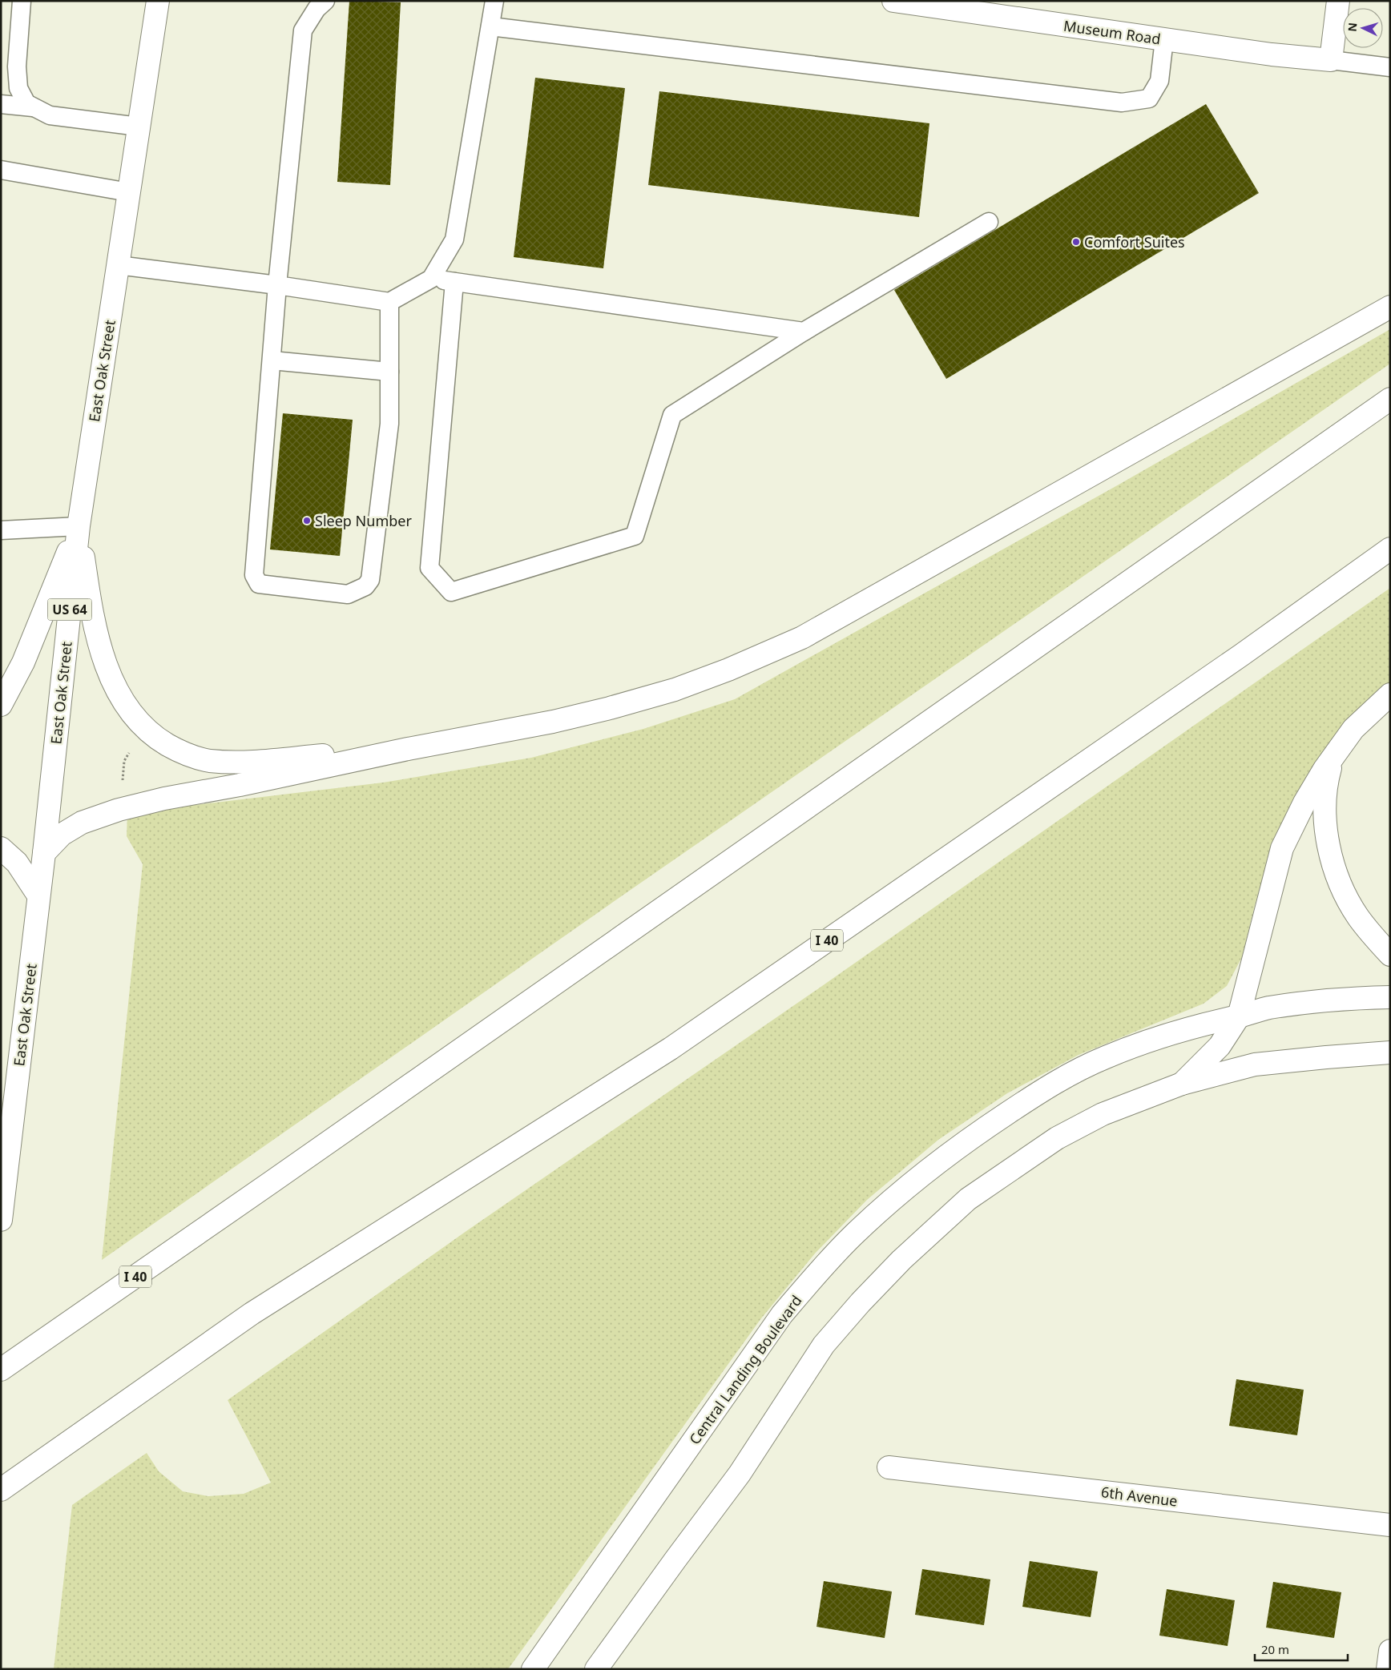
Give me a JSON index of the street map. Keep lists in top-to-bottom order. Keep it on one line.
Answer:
{"streets":{"main road":["Museum Road","East Oak Street","US 64","I 40","Central Landing Boulevard","6th Avenue"]},"places":["Comfort Suites","Sleep Number"],"scale_bar":"20 m","north":"left"}
